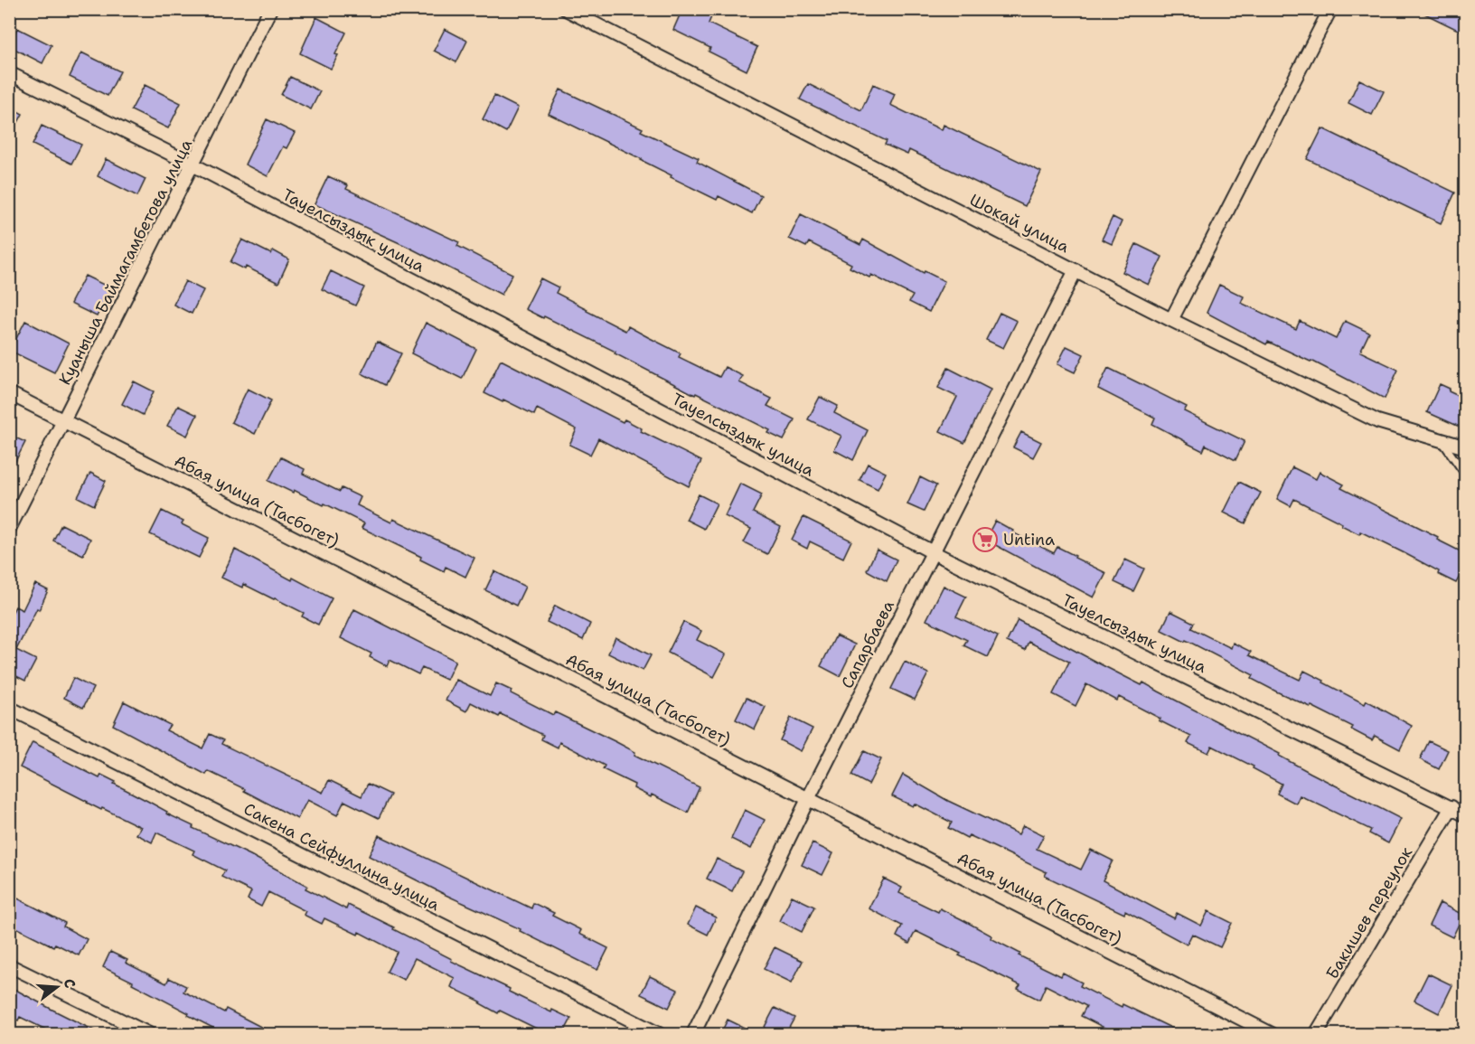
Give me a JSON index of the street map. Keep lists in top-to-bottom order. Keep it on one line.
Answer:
{"streets":{"street":["Шокай улица","Тауелсыздык улица","Куаныша Баймагамбетова улица","Абая улица (Тасбогет)","Сапарбаева","Сакена Сейфуллина улица","Бакишев переулок"]},"crossings":[["Шокай улица","Сапарбаева"],["Тауелсыздык улица","Куаныша Баймагамбетова улица"],["Тауелсыздык улица","Сапарбаева"],["Тауелсыздык улица","Бакишев переулок"],["Куаныша Баймагамбетова улица","Абая улица (Тасбогет)"],["Абая улица (Тасбогет)","Сапарбаева"]],"places":{"supermarket":["Untina"]},"north":"right"}
